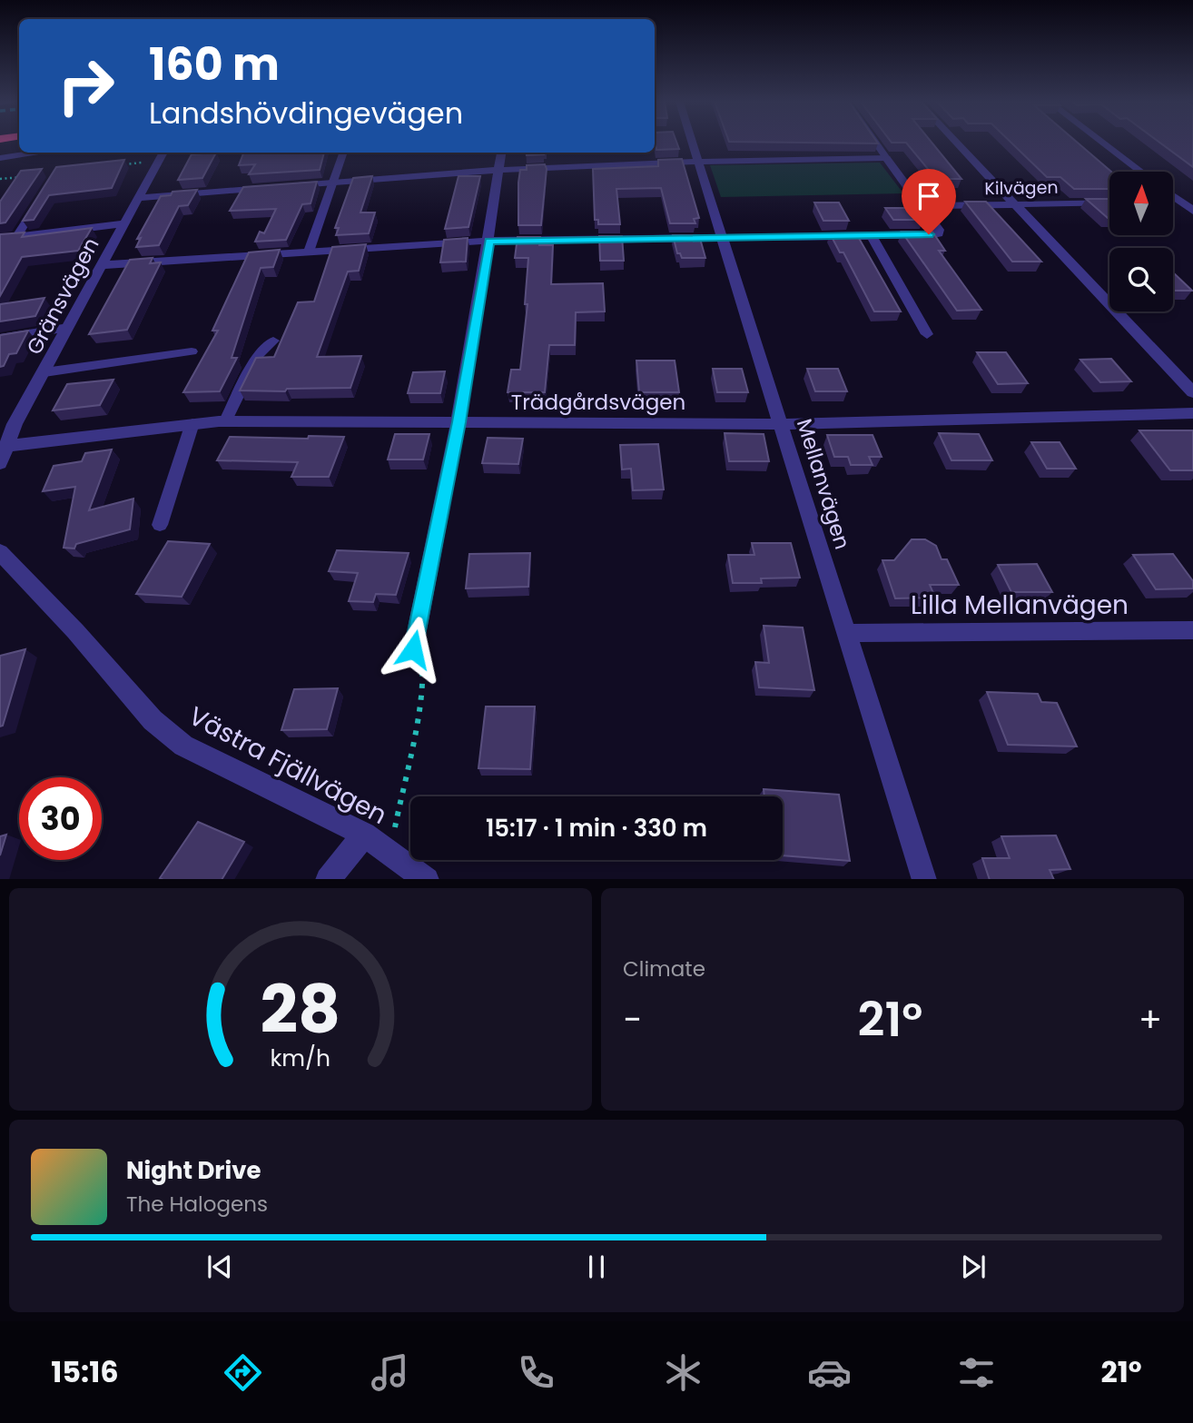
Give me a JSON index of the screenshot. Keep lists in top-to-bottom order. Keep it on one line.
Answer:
{"streets":{"street":["Kilvägen","Gränsvägen","Trädgårdsvägen","Mellanvägen","Lilla Mellanvägen","Västra Fjällvägen"]},"crossings":[["Gränsvägen","Trädgårdsvägen"],["Trädgårdsvägen","Mellanvägen"],["Mellanvägen","Lilla Mellanvägen"]],"north":"top","page":{"turn":["160 m","Landshövdingevägen"],"limit":"30","trip":"15:17 · 1 min · 330 m","tile":"Climate","heat":["−","21°","+"],"song":["Night Drive","The Halogens"],"tabs":["15:16","21°"],"gauge":["28","km/h"]}}
